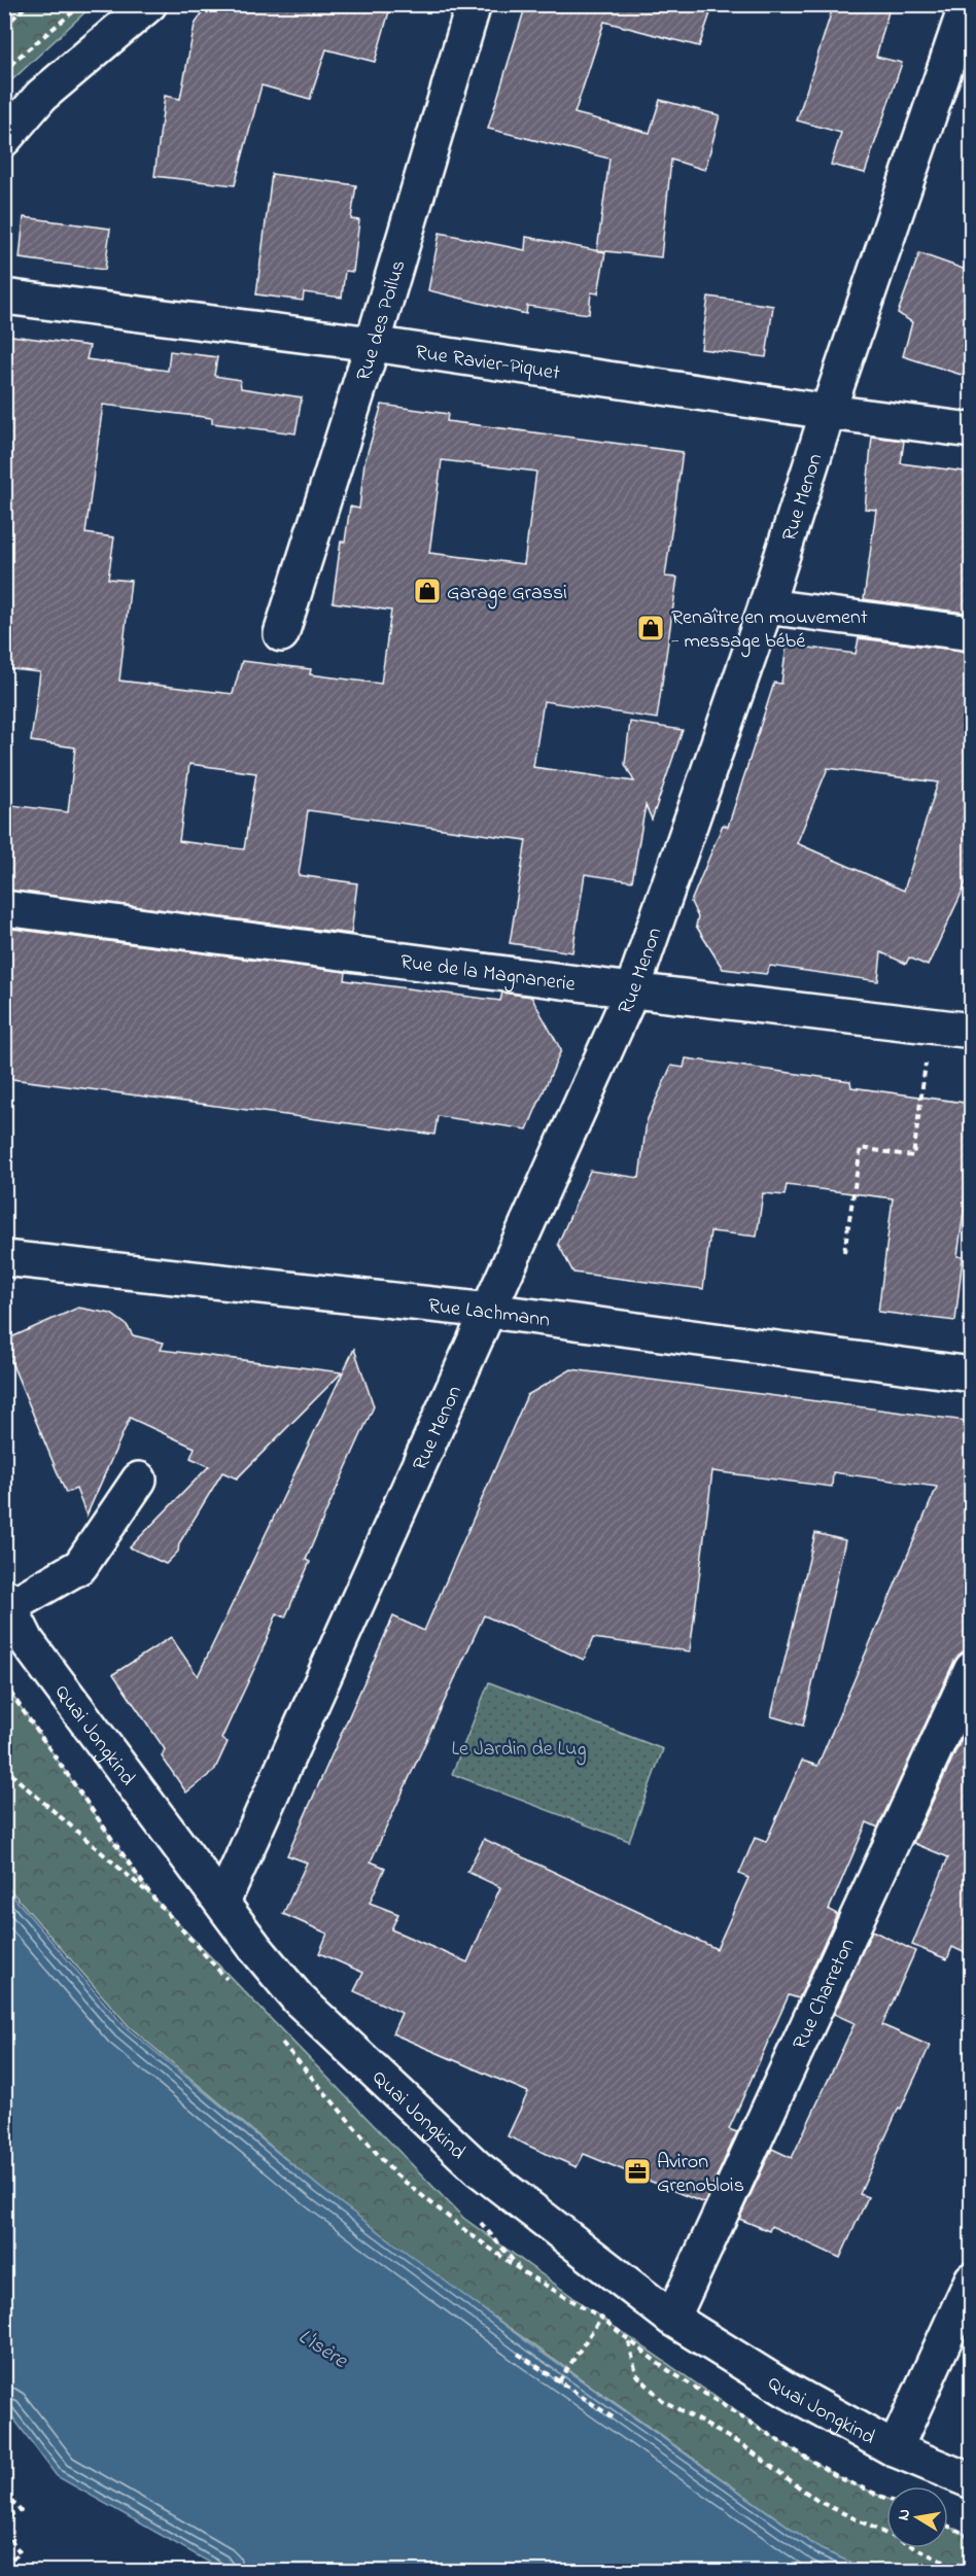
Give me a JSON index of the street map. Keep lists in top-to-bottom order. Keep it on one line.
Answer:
{"streets":{"street":["Rue des Poilus","Rue Ravier-Piquet","Rue Menon","Rue de la Magnanerie","Rue Lachmann","Quai Jongkind","Rue Charreton"]},"crossings":[["Rue des Poilus","Rue Ravier-Piquet"],["Rue Ravier-Piquet","Rue Menon"],["Rue Menon","Rue de la Magnanerie"],["Rue Menon","Rue Lachmann"],["Rue Menon","Quai Jongkind"],["Quai Jongkind","Rue Charreton"]],"water":["L'Isère"],"parks":["Le Jardin de Lug"],"places":{"shop":["Garage Grassi","Renaître en mouvement - message bébé"],"office":["Aviron Grenoblois"]},"north":"left"}
